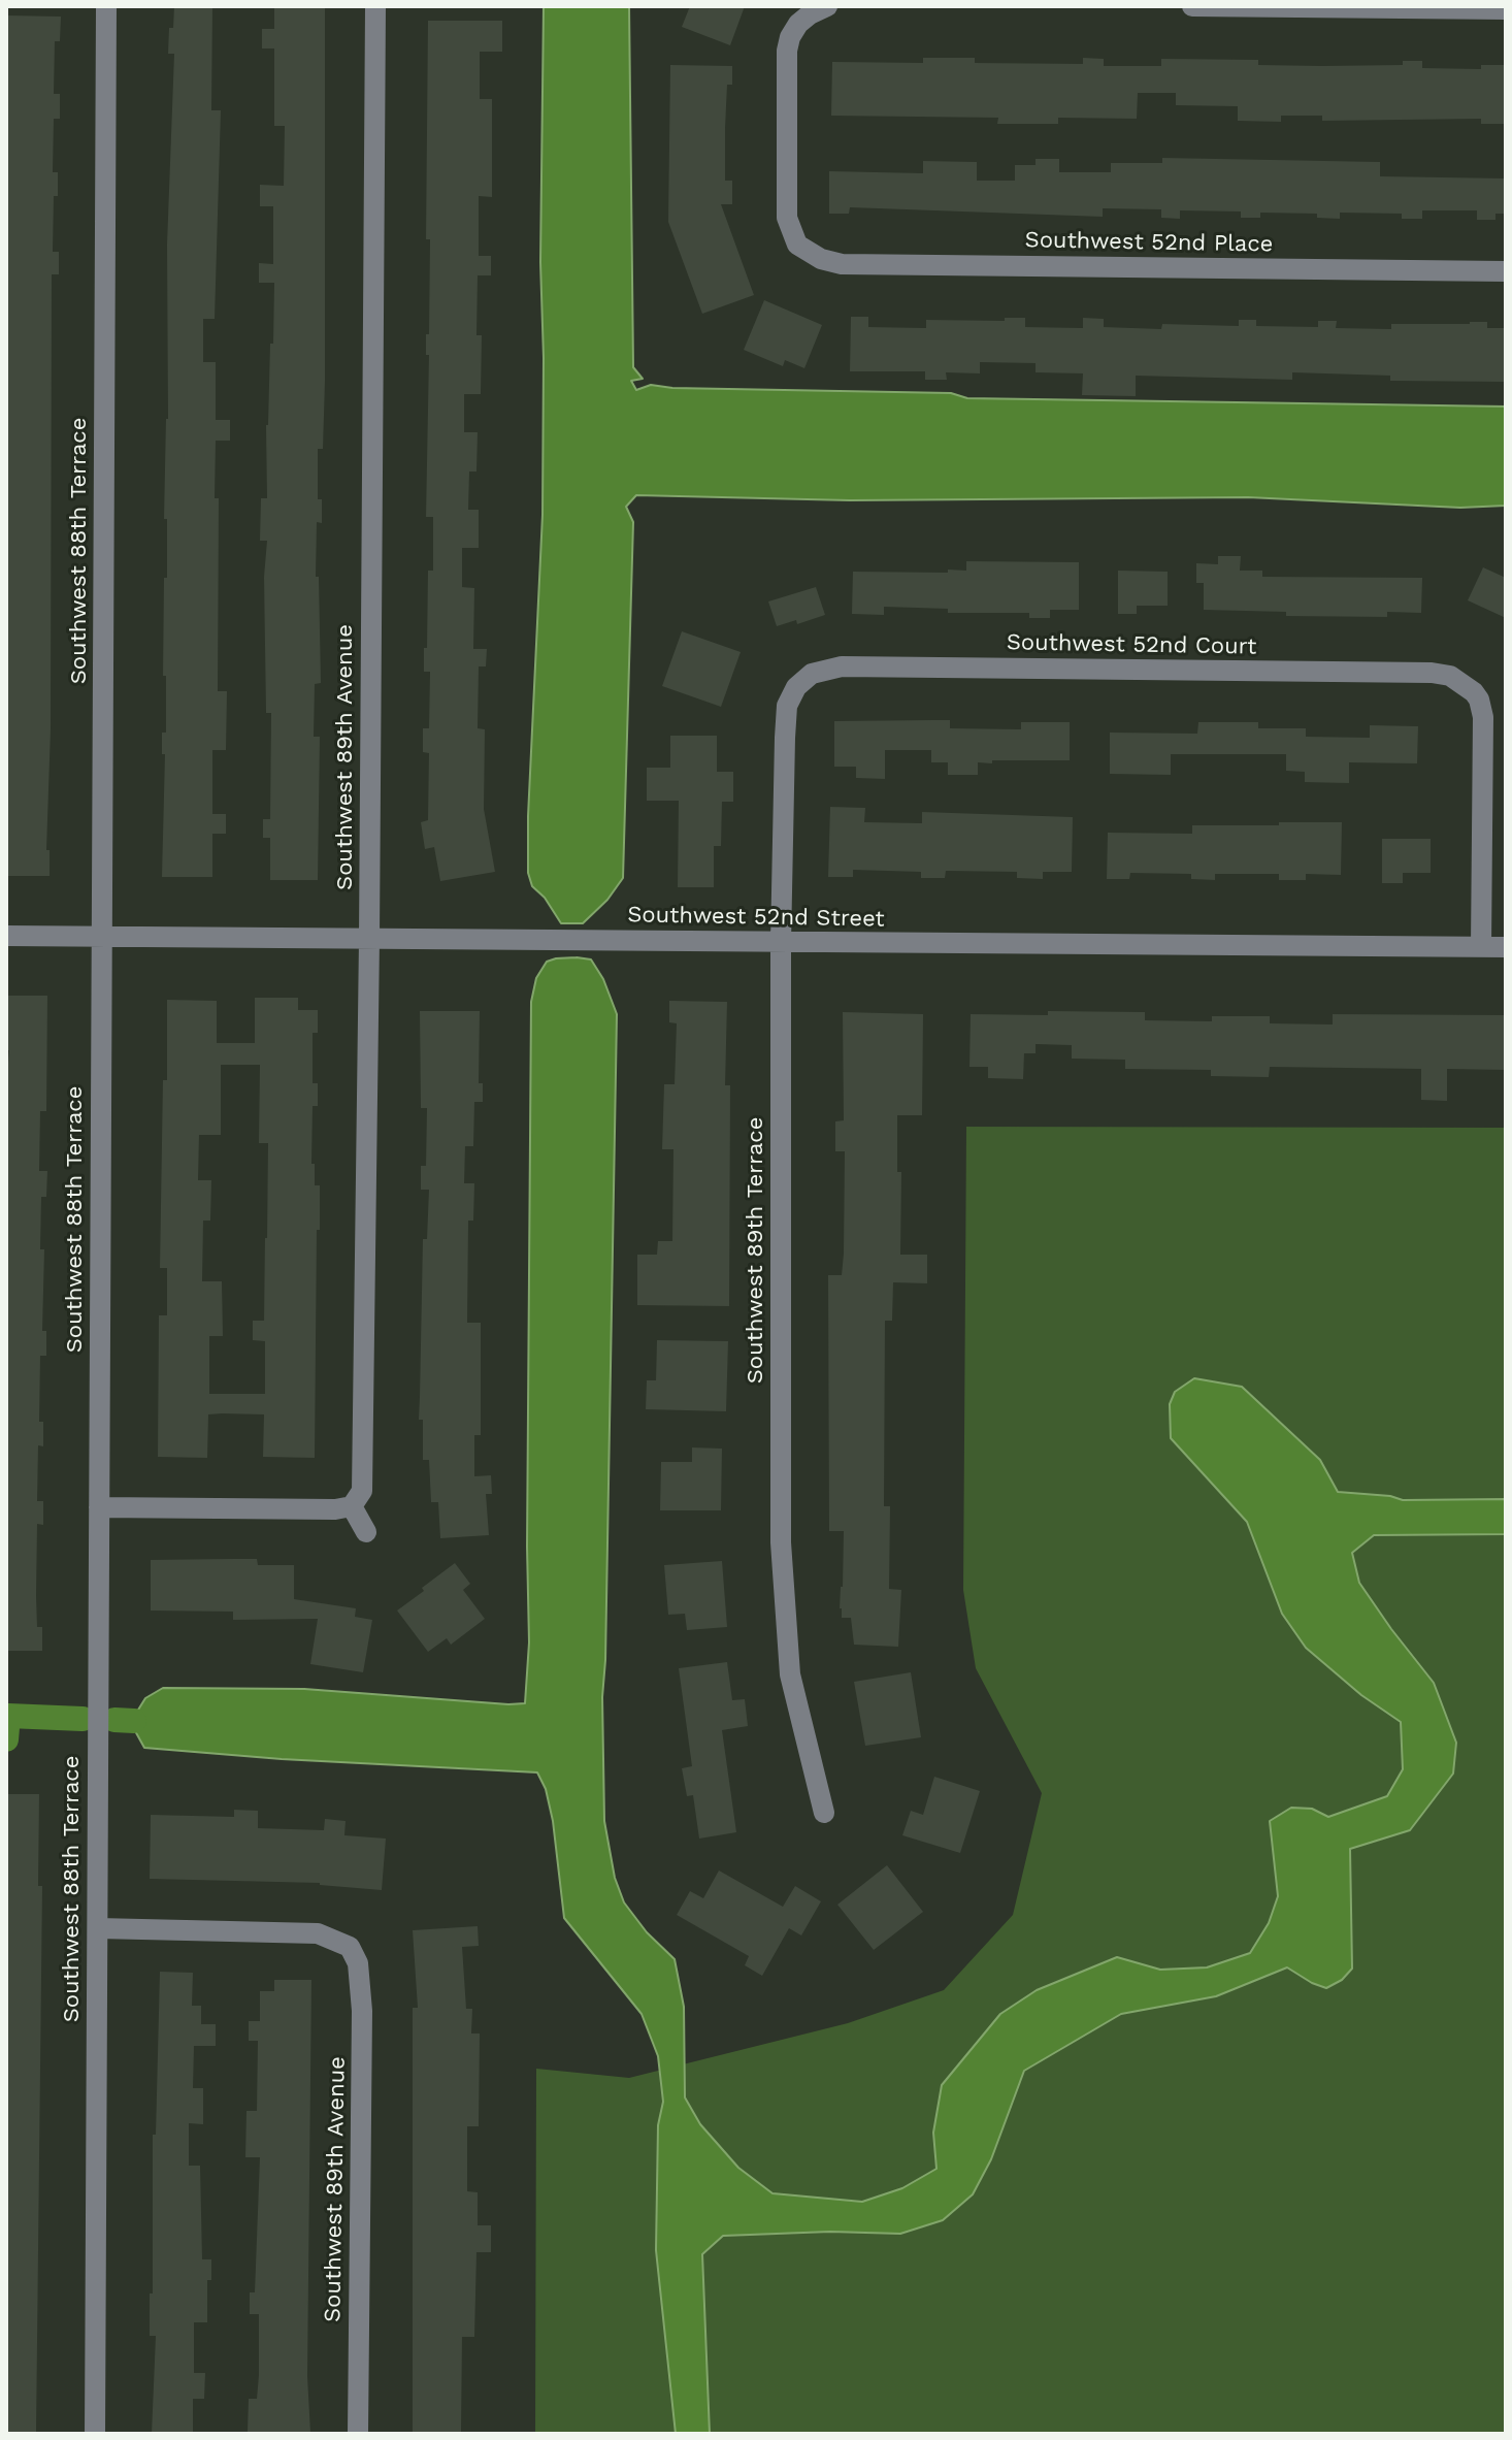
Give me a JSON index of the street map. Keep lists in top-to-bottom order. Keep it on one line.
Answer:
{"streets":{"street":["Southwest 52nd Place","Southwest 88th Terrace","Southwest 52nd Court","Southwest 89th Avenue","Southwest 52nd Street","Southwest 89th Terrace"]},"crossings":[["Southwest 88th Terrace","Southwest 89th Avenue"],["Southwest 88th Terrace","Southwest 52nd Street"],["Southwest 52nd Court","Southwest 52nd Street"],["Southwest 52nd Court","Southwest 89th Terrace"],["Southwest 89th Avenue","Southwest 52nd Street"],["Southwest 52nd Street","Southwest 89th Terrace"]]}
